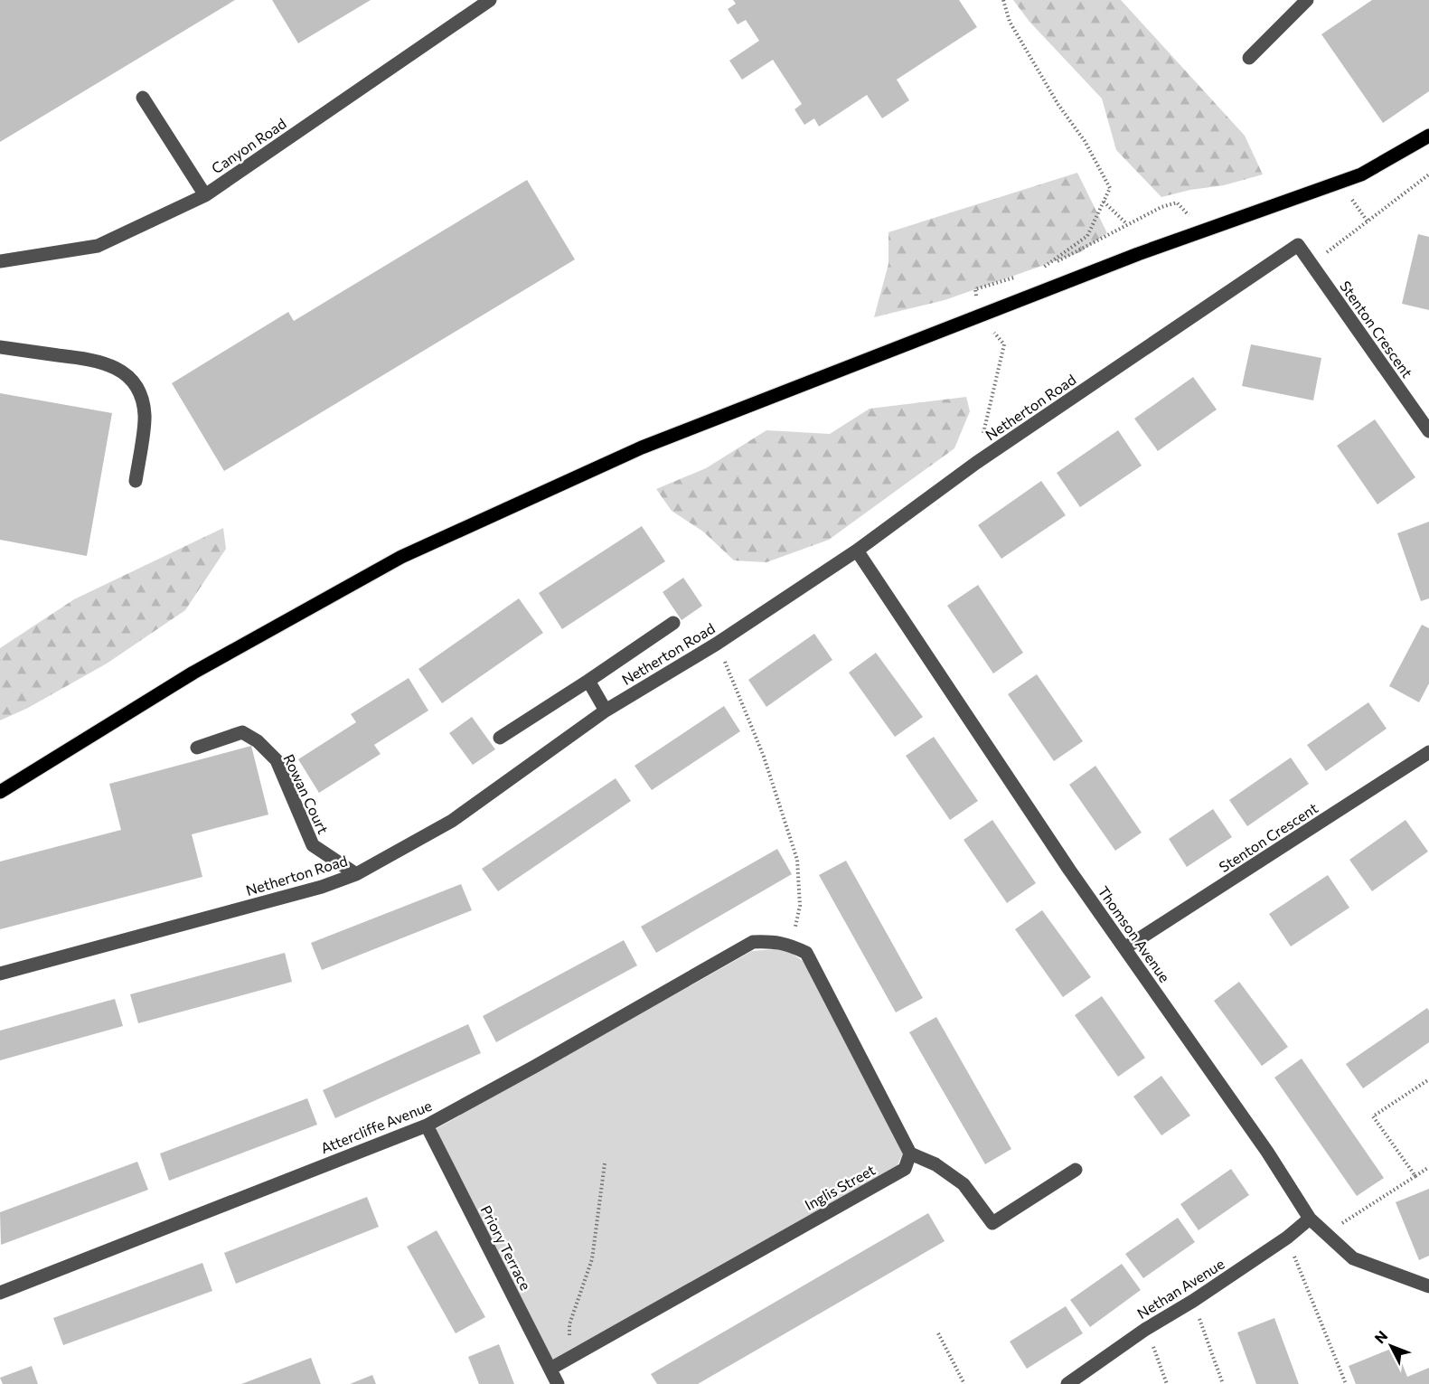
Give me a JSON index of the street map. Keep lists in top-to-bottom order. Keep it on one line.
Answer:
{"streets":{"street":["Canyon Road","Stenton Crescent","Netherton Road","Rowan Court","Thomson Avenue","Attercliffe Avenue","Inglis Street","Priory Terrace","Nethan Avenue"]},"crossings":[["Stenton Crescent","Netherton Road"],["Stenton Crescent","Thomson Avenue"],["Netherton Road","Rowan Court"],["Netherton Road","Thomson Avenue"],["Thomson Avenue","Nethan Avenue"],["Attercliffe Avenue","Priory Terrace"],["Inglis Street","Priory Terrace"]],"north":"top left"}
